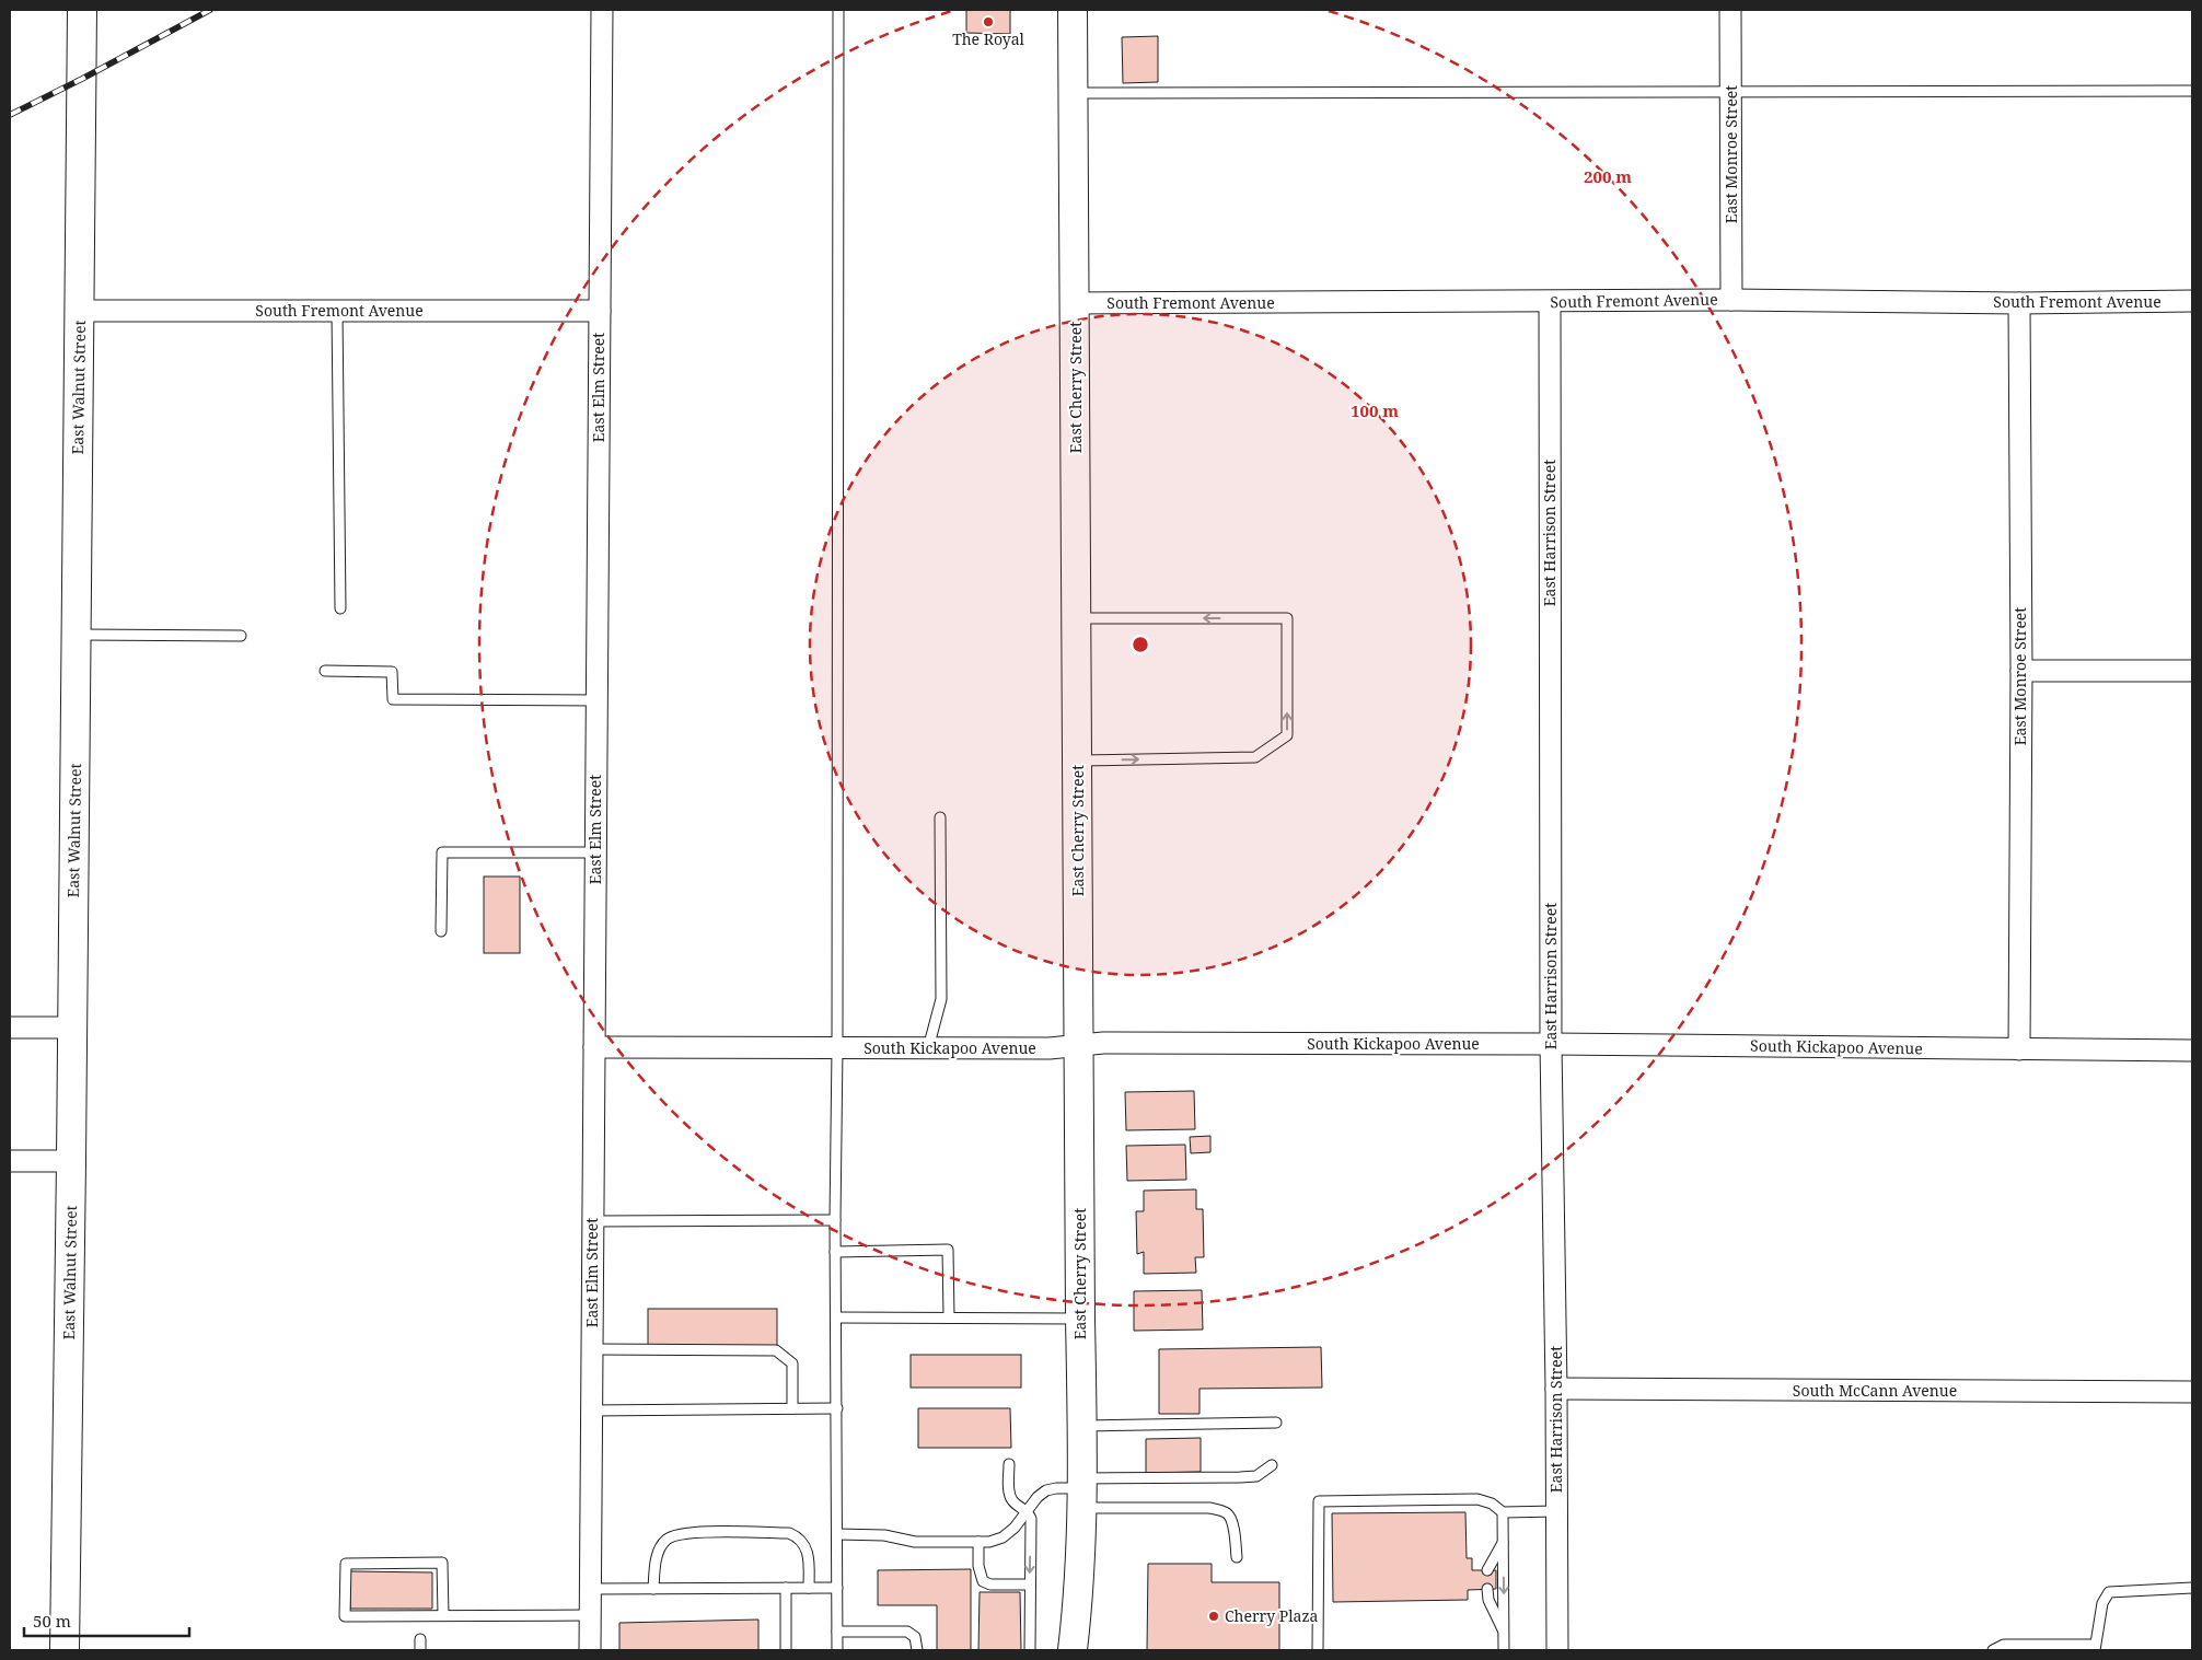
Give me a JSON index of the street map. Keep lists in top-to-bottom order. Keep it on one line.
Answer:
{"streets":{"street":["East Monroe Street","South Fremont Avenue","East Walnut Street","East Elm Street","East Cherry Street","East Harrison Street","South Kickapoo Avenue","South McCann Avenue"]},"crossings":[["East Monroe Street","South Fremont Avenue"],["East Monroe Street","South Kickapoo Avenue"],["South Fremont Avenue","East Walnut Street"],["South Fremont Avenue","East Elm Street"],["South Fremont Avenue","East Cherry Street"],["South Fremont Avenue","East Harrison Street"],["East Elm Street","South Kickapoo Avenue"],["East Cherry Street","South Kickapoo Avenue"],["East Harrison Street","South Kickapoo Avenue"],["East Harrison Street","South McCann Avenue"]],"places":["The Royal","Cherry Plaza"],"scale_bar":"50 m","rings":["200 m","100 m"]}
